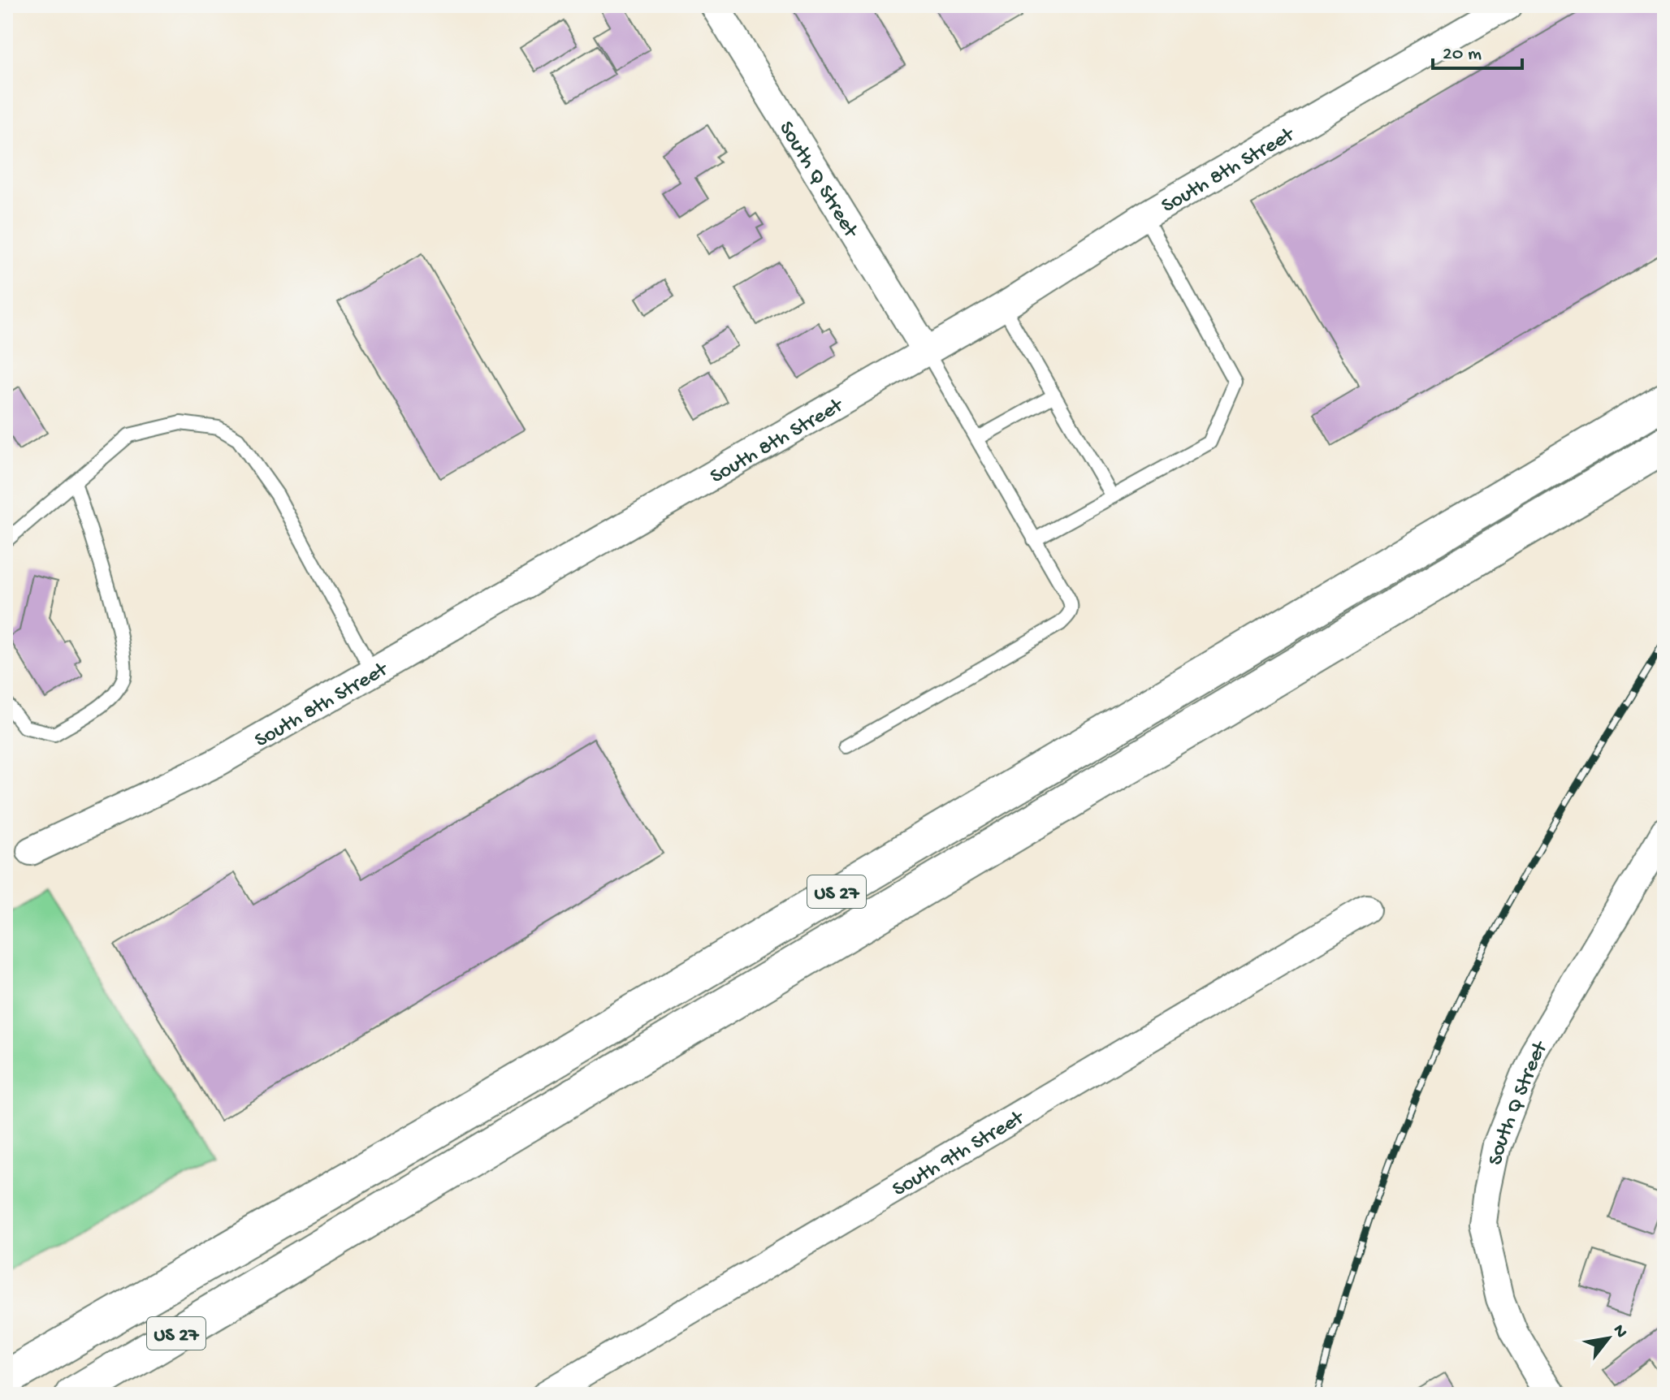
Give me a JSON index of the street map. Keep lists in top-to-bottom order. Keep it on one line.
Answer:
{"streets":{"highway":["US 27"],"street":["South 8th Street","South Q Street","South 9th Street"]},"crossings":[["South 8th Street","South Q Street"]],"scale_bar":"20 m","north":"top right"}
